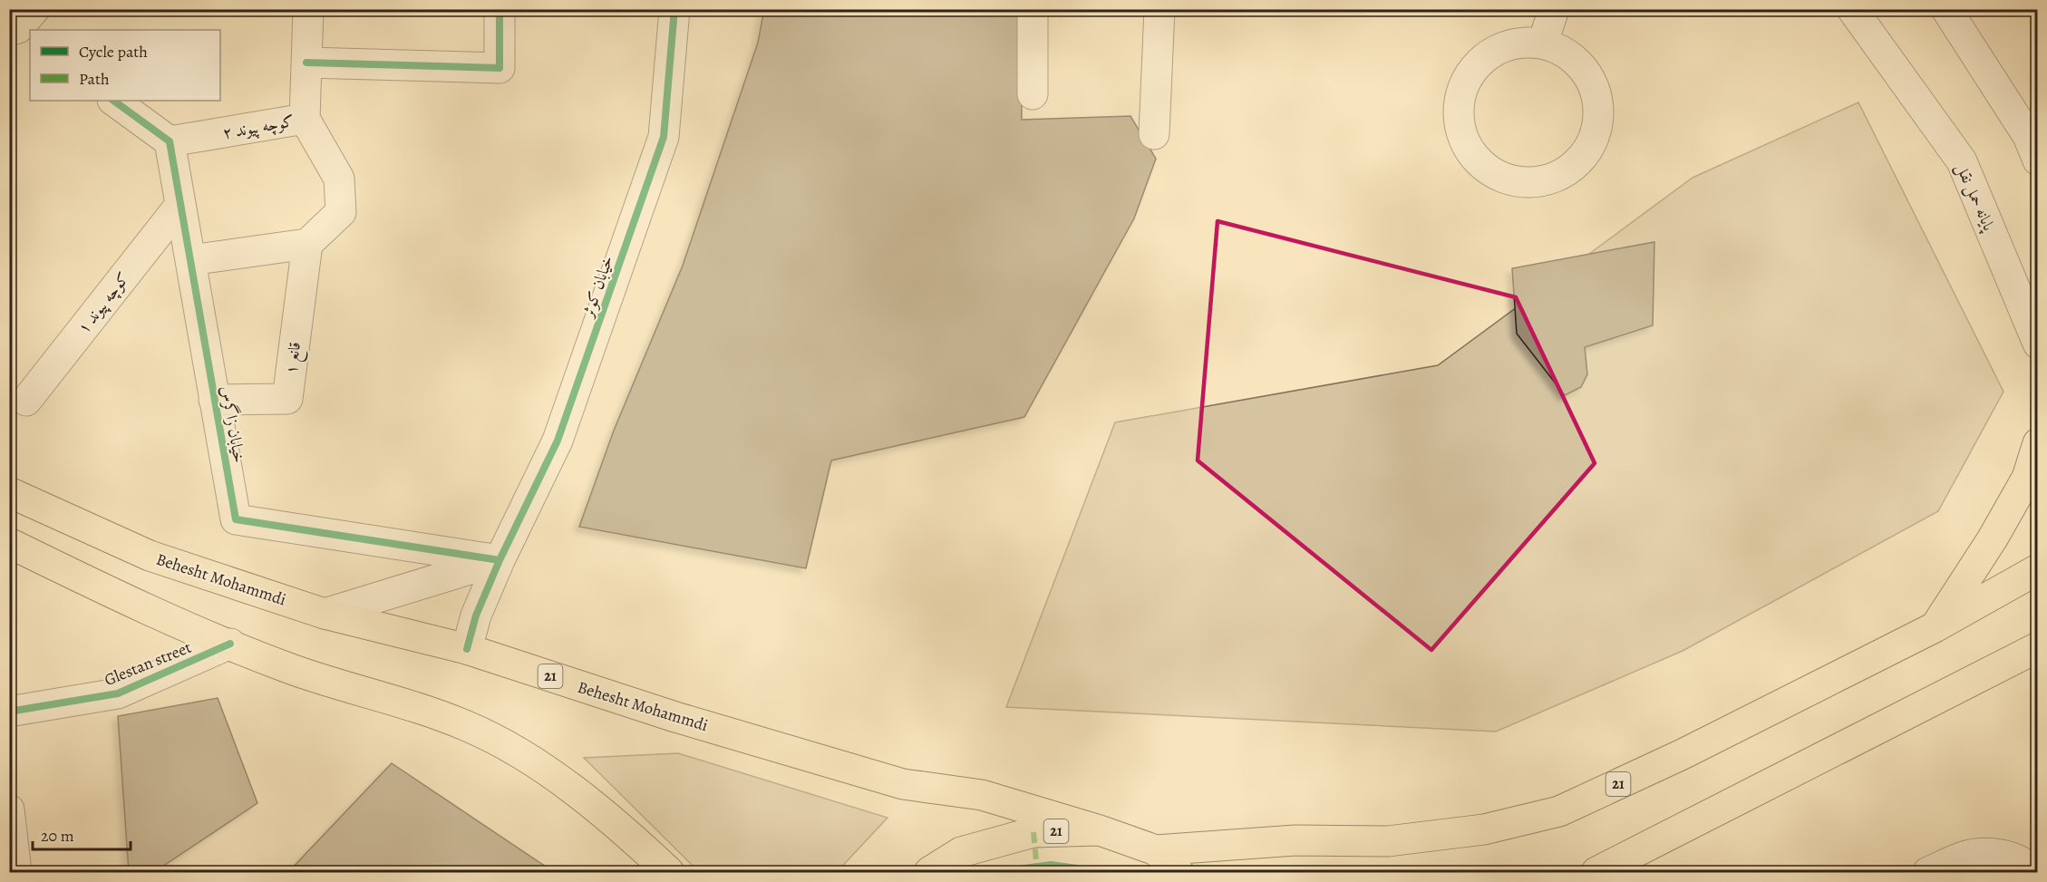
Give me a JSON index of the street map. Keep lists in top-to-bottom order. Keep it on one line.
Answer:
{"streets":{"highway":["Behesht Mohammdi","21"],"street":["کوچه پیوند ۲","پایانه حمل نقل","خیابان کوثر","کوچه پیوند ۱","قانع ۱","خیابان زاگرس","Glestan street"]},"crossings":[["کوچه پیوند ۲","خیابان زاگرس"],["خیابان کوثر","خیابان زاگرس"],["خیابان کوثر","Behesht Mohammdi"],["کوچه پیوند ۱","خیابان زاگرس"],["قانع ۱","خیابان زاگرس"],["Behesht Mohammdi","21"]],"legend":["Cycle path","Path"],"scale_bar":"20 m"}
